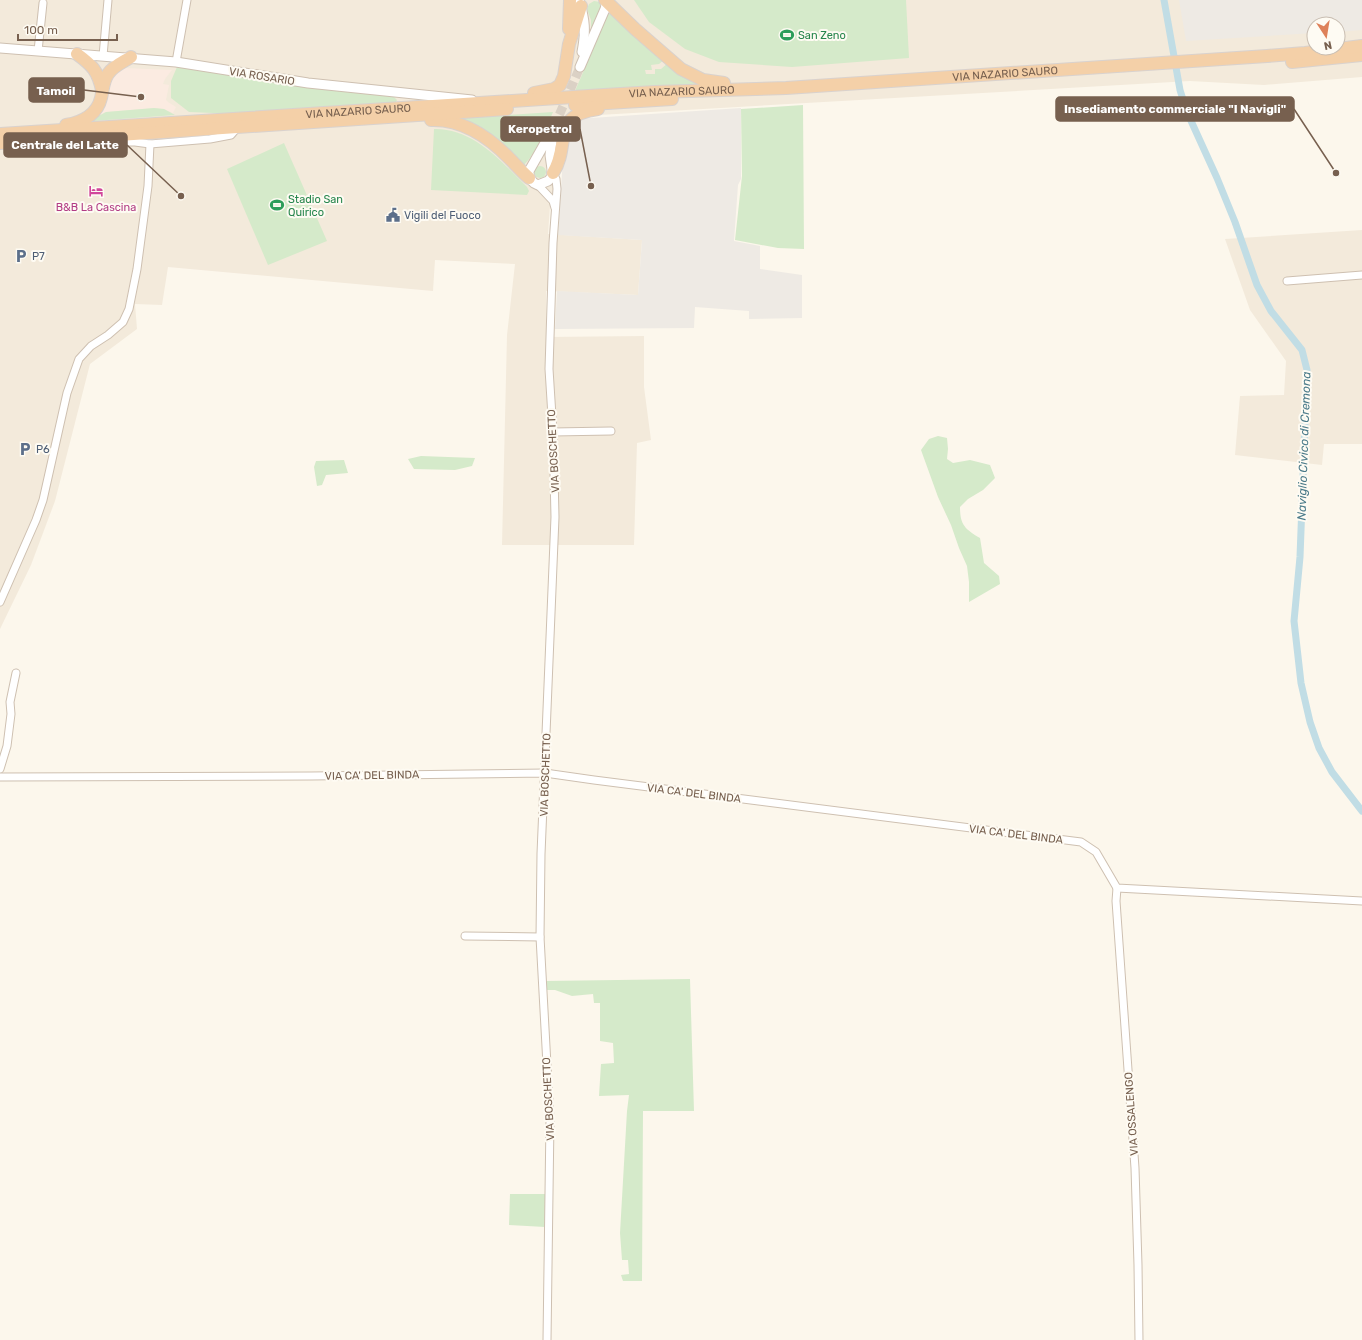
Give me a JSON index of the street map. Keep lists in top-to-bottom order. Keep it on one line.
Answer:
{"streets":{"highway":["VIA NAZARIO SAURO"],"street":["VIA ROSARIO","VIA BOSCHETTO","VIA CA' DEL BINDA","VIA OSSALENGO"]},"crossings":[["VIA NAZARIO SAURO","VIA ROSARIO"],["VIA BOSCHETTO","VIA CA' DEL BINDA"],["VIA CA' DEL BINDA","VIA OSSALENGO"]],"water":["Naviglio Civico di Cremona"],"places":{"sports":["San Zeno","Stadio San Quirico"],"other":["Tamoil","Insediamento commerciale \"I Navigli\"","Keropetrol","Centrale del Latte"],"hotel":["B&B La Cascina"],"public building":["Vigili del Fuoco"],"parking":["P7","P6"]},"scale_bar":"100 m","north":"bottom"}
